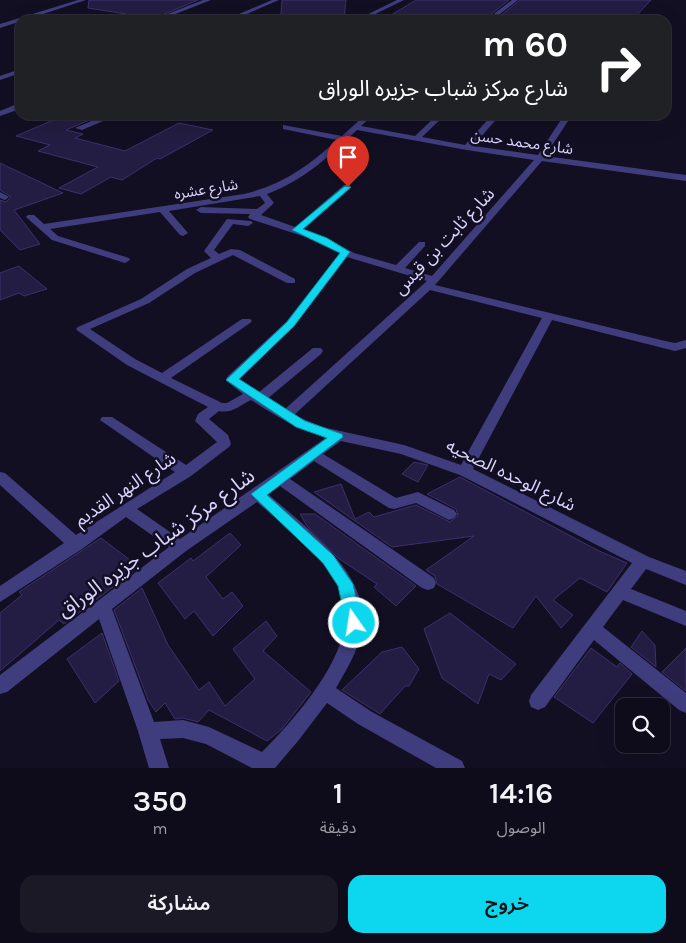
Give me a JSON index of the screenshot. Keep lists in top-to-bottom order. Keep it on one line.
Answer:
{"streets":{"street":["شارع محمد حسن","شارع عشره","شارع ثابت بن قيس","شارع الوحده الصحيه","شارع النهر القديم","شارع مركز شباب جزيره الوراق"]},"crossings":[["شارع محمد حسن","شارع عشره"],["شارع محمد حسن","شارع ثابت بن قيس"],["شارع ثابت بن قيس","شارع الوحده الصحيه"],["شارع الوحده الصحيه","شارع مركز شباب جزيره الوراق"]],"page":{"turn":["60 m","شارع مركز شباب جزيره الوراق"],"eta":["14:16","الوصول","1","دقيقة","350","m"],"buttons":["خروج","مشاركة"]}}
